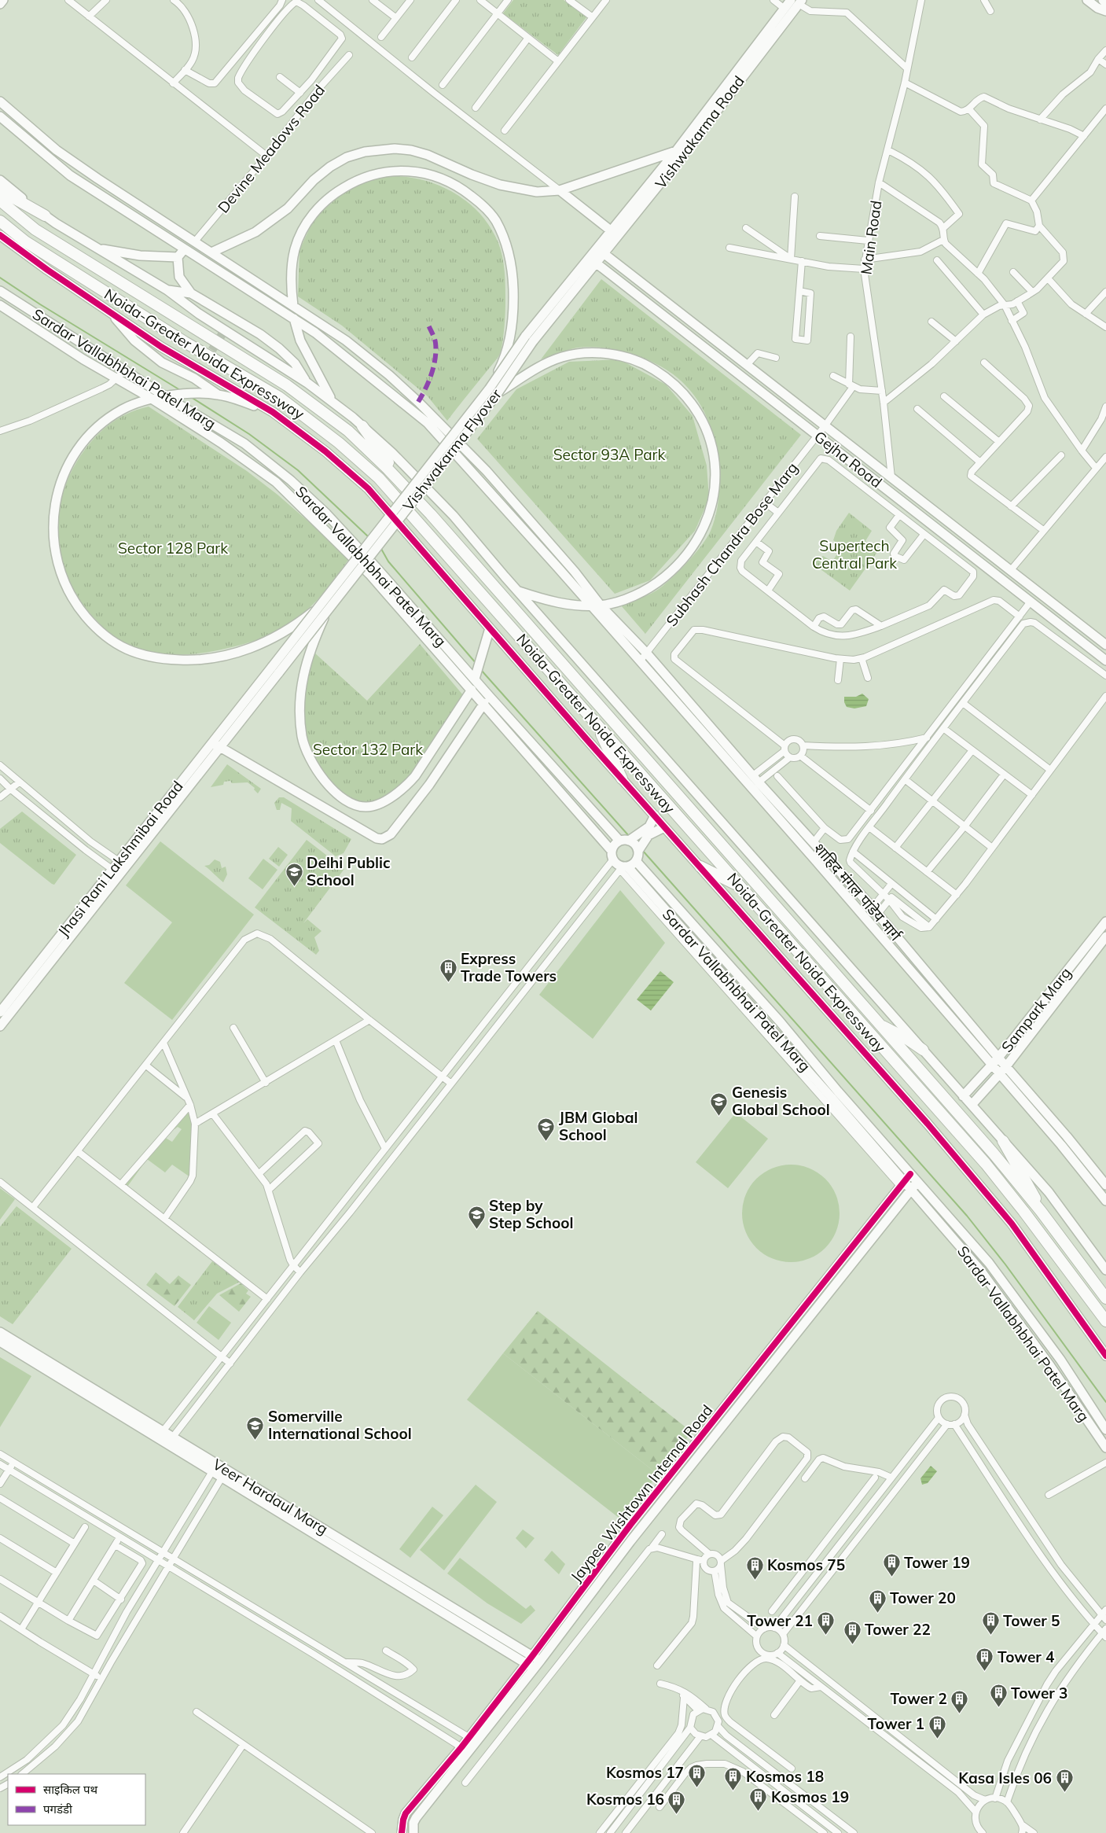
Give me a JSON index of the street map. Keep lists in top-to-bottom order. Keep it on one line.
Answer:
{"streets":{"highway":["Noida-Greater Noida Expressway"],"street":["Vishwakarma Road","Devine Meadows Road","Main Road","Sardar Vallabhbhai Patel Marg","Vishwakarma Flyover","Gejha Road","Subhash Chandra Bose Marg","Jhasi Rani Lakshmibai Road","शाहिद मंगल पांडेय मार्ग","Sampark Marg","Jaypee Wishtown Internal Road","Veer Hardaul Marg"]},"crossings":[["Vishwakarma Road","Vishwakarma Flyover"],["Vishwakarma Road","Gejha Road"],["Main Road","Gejha Road"],["Sardar Vallabhbhai Patel Marg","Jaypee Wishtown Internal Road"],["Vishwakarma Flyover","Gejha Road"],["Vishwakarma Flyover","Jhasi Rani Lakshmibai Road"],["Gejha Road","Subhash Chandra Bose Marg"],["Subhash Chandra Bose Marg","शाहिद मंगल पांडेय मार्ग"],["शाहिद मंगल पांडेय मार्ग","Sampark Marg"],["Jaypee Wishtown Internal Road","Veer Hardaul Marg"]],"parks":["Sector 93A Park","Supertech Central Park","Sector 128 Park","Sector 132 Park"],"places":{"school or university":["Delhi Public School","Genesis Global School","JBM Global School","Step by Step School","Somerville International School"],"building":["Express Trade Towers","Tower 19","Kosmos 75","Tower 20","Tower 21","Tower 5","Tower 22","Tower 4","Tower 3","Tower 2","Tower 1","Kosmos 17","Kosmos 18","Kasa Isles 06","Kosmos 19","Kosmos 16"]},"legend":["साइकिल पथ","पगडंडी"]}
